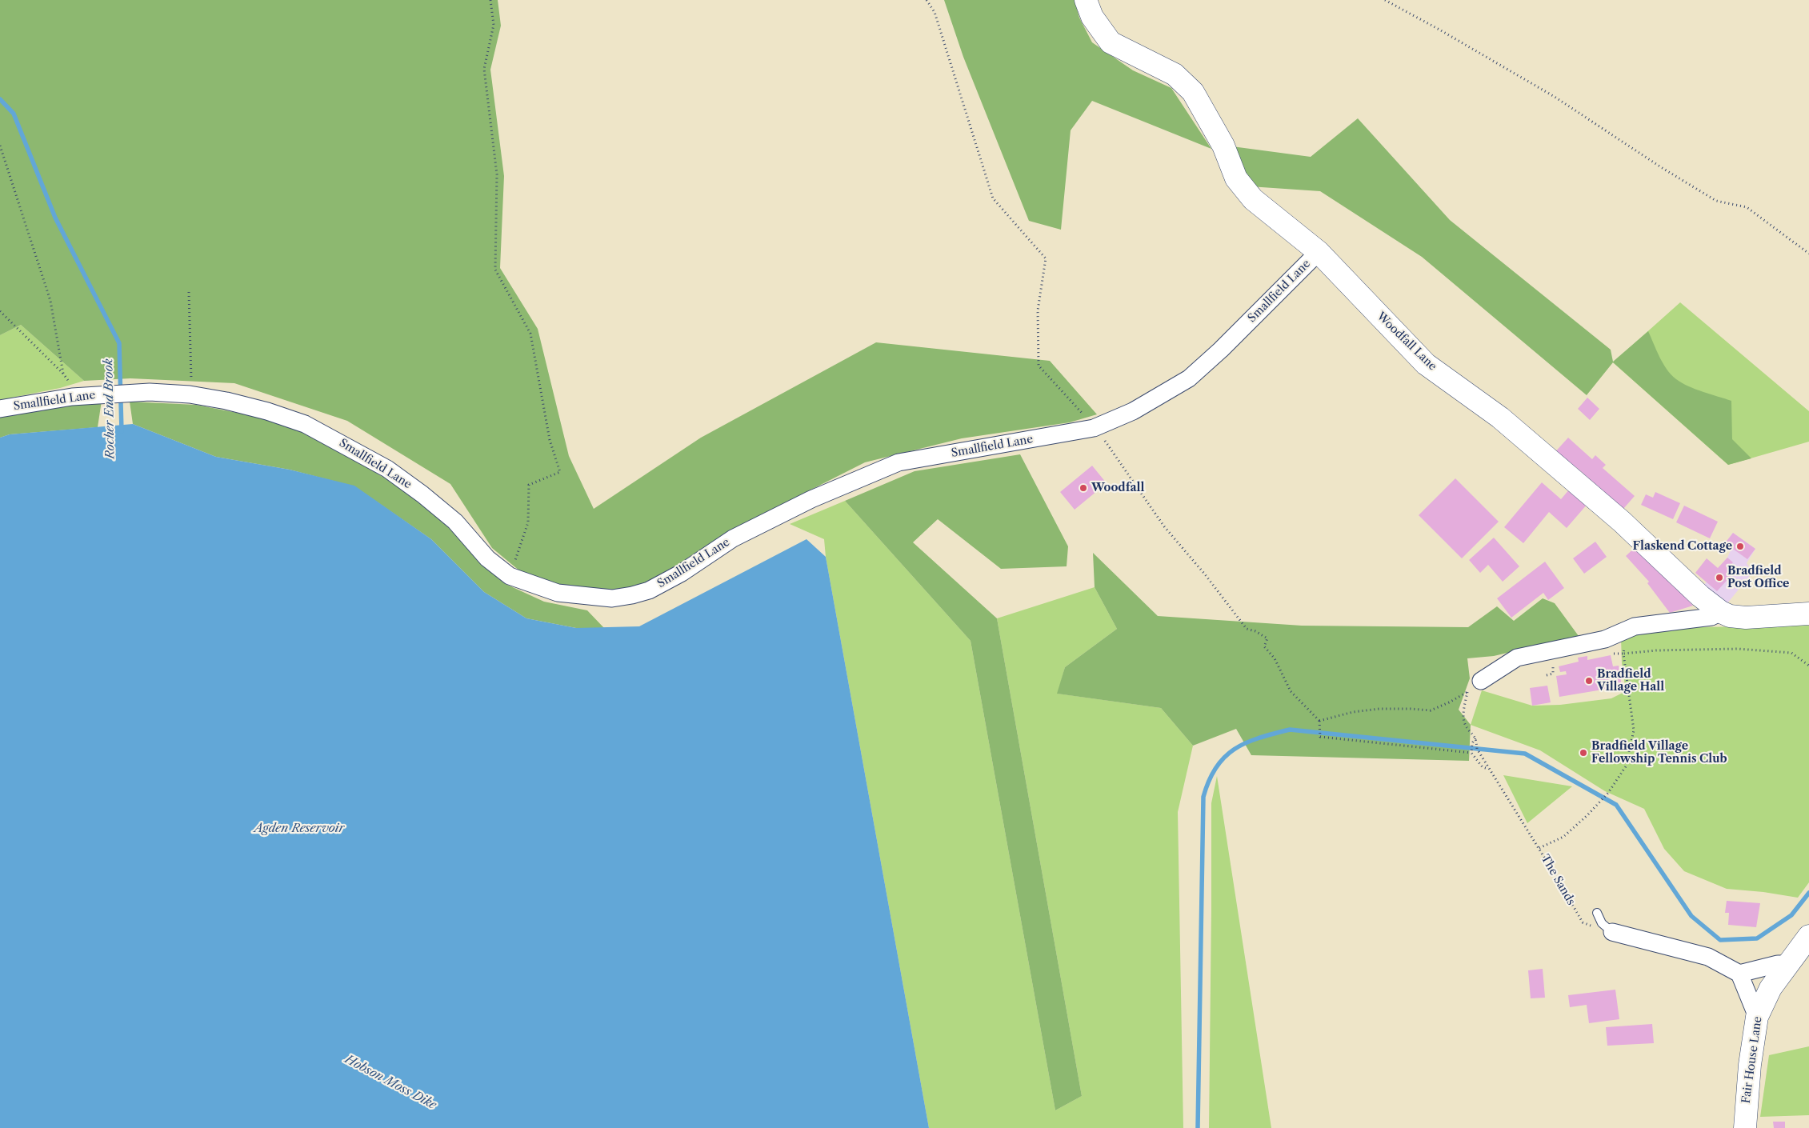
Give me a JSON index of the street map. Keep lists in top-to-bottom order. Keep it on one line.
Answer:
{"streets":{"street":["Smallfield Lane","Woodfall Lane","Fair House Lane"],"path":["The Sands"]},"crossings":[["Smallfield Lane","Woodfall Lane"]],"water":["Rocher End Brook","Agden Reservoir","Hobson Moss Dike"],"places":["Woodfall","Flaskend Cottage","Bradfield Post Office","Bradfield Village Hall","Bradfield Village Fellowship Tennis Club"]}
